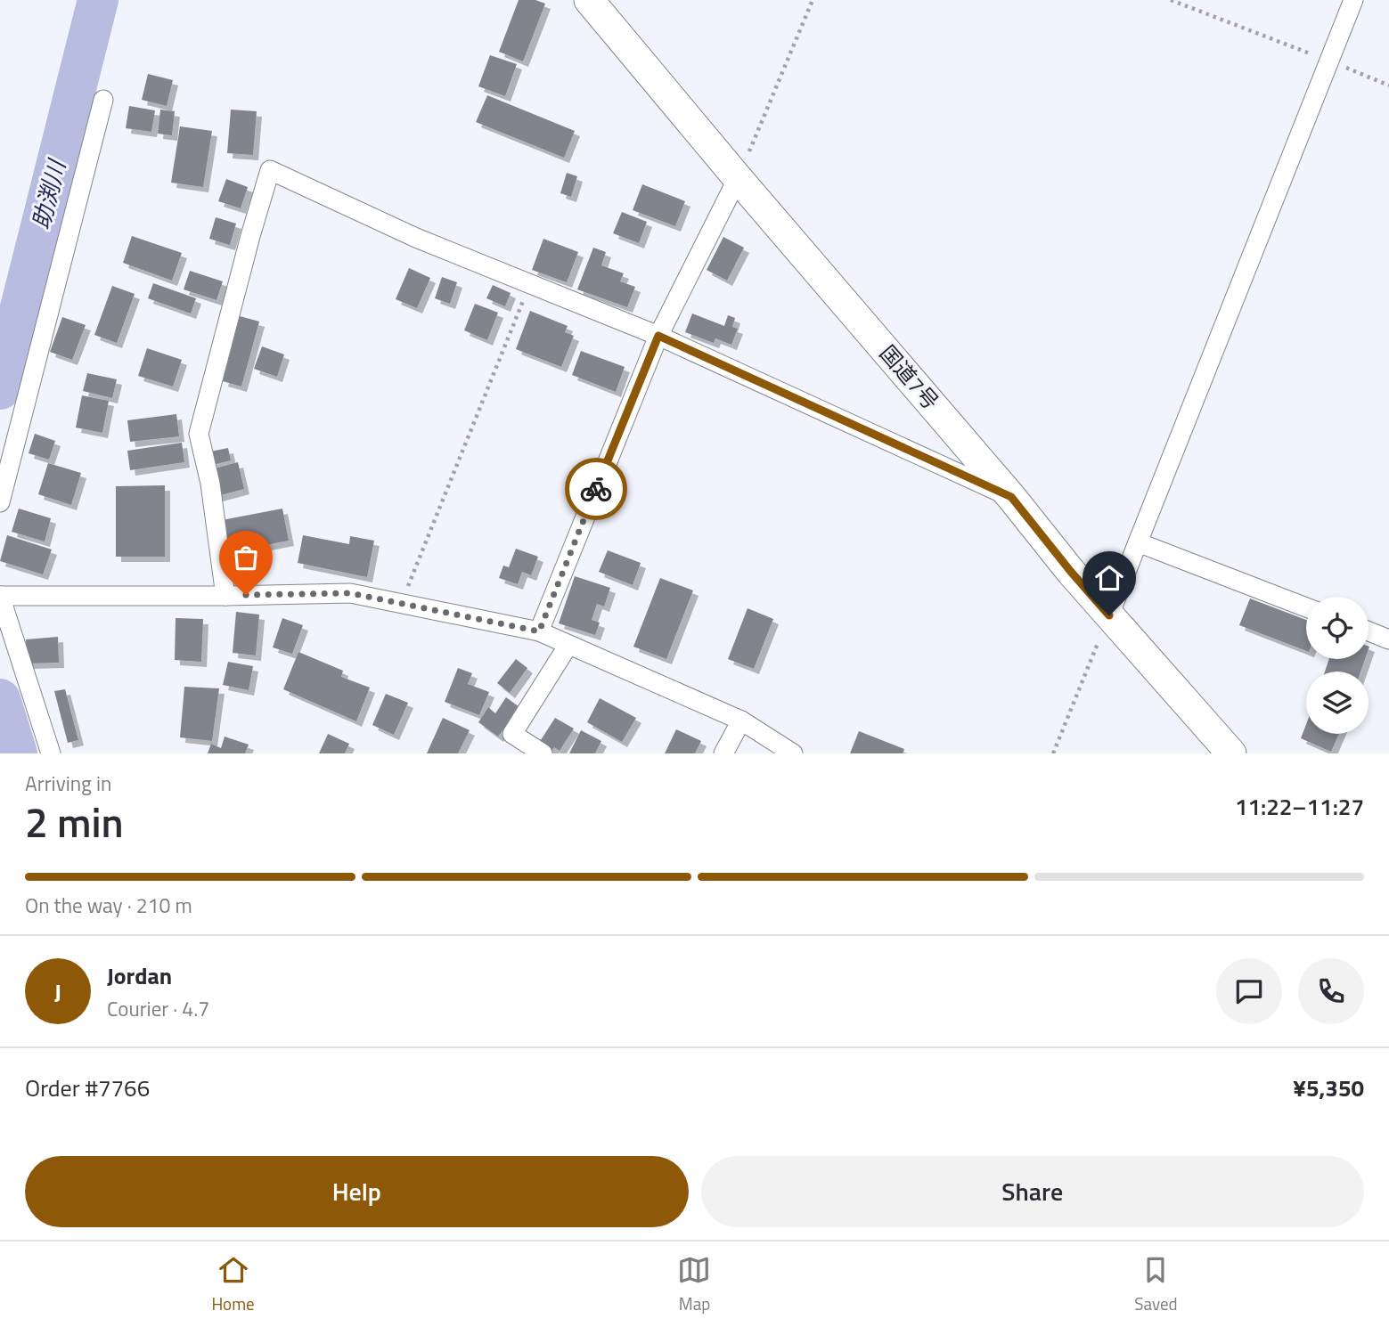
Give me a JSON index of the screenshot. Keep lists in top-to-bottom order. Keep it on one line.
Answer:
{"streets":{"highway":["国道7号"]},"water":["助渕川"],"page":{"heading":["2 min","Arriving in","11:22–11:27"],"panel":["Jordan","Courier · 4.7","Order #7766","¥5,350"],"bar":"On the way · 210 m","round":"J","buttons":["Help","Share"],"tabs":["Home","Map","Saved"]}}
